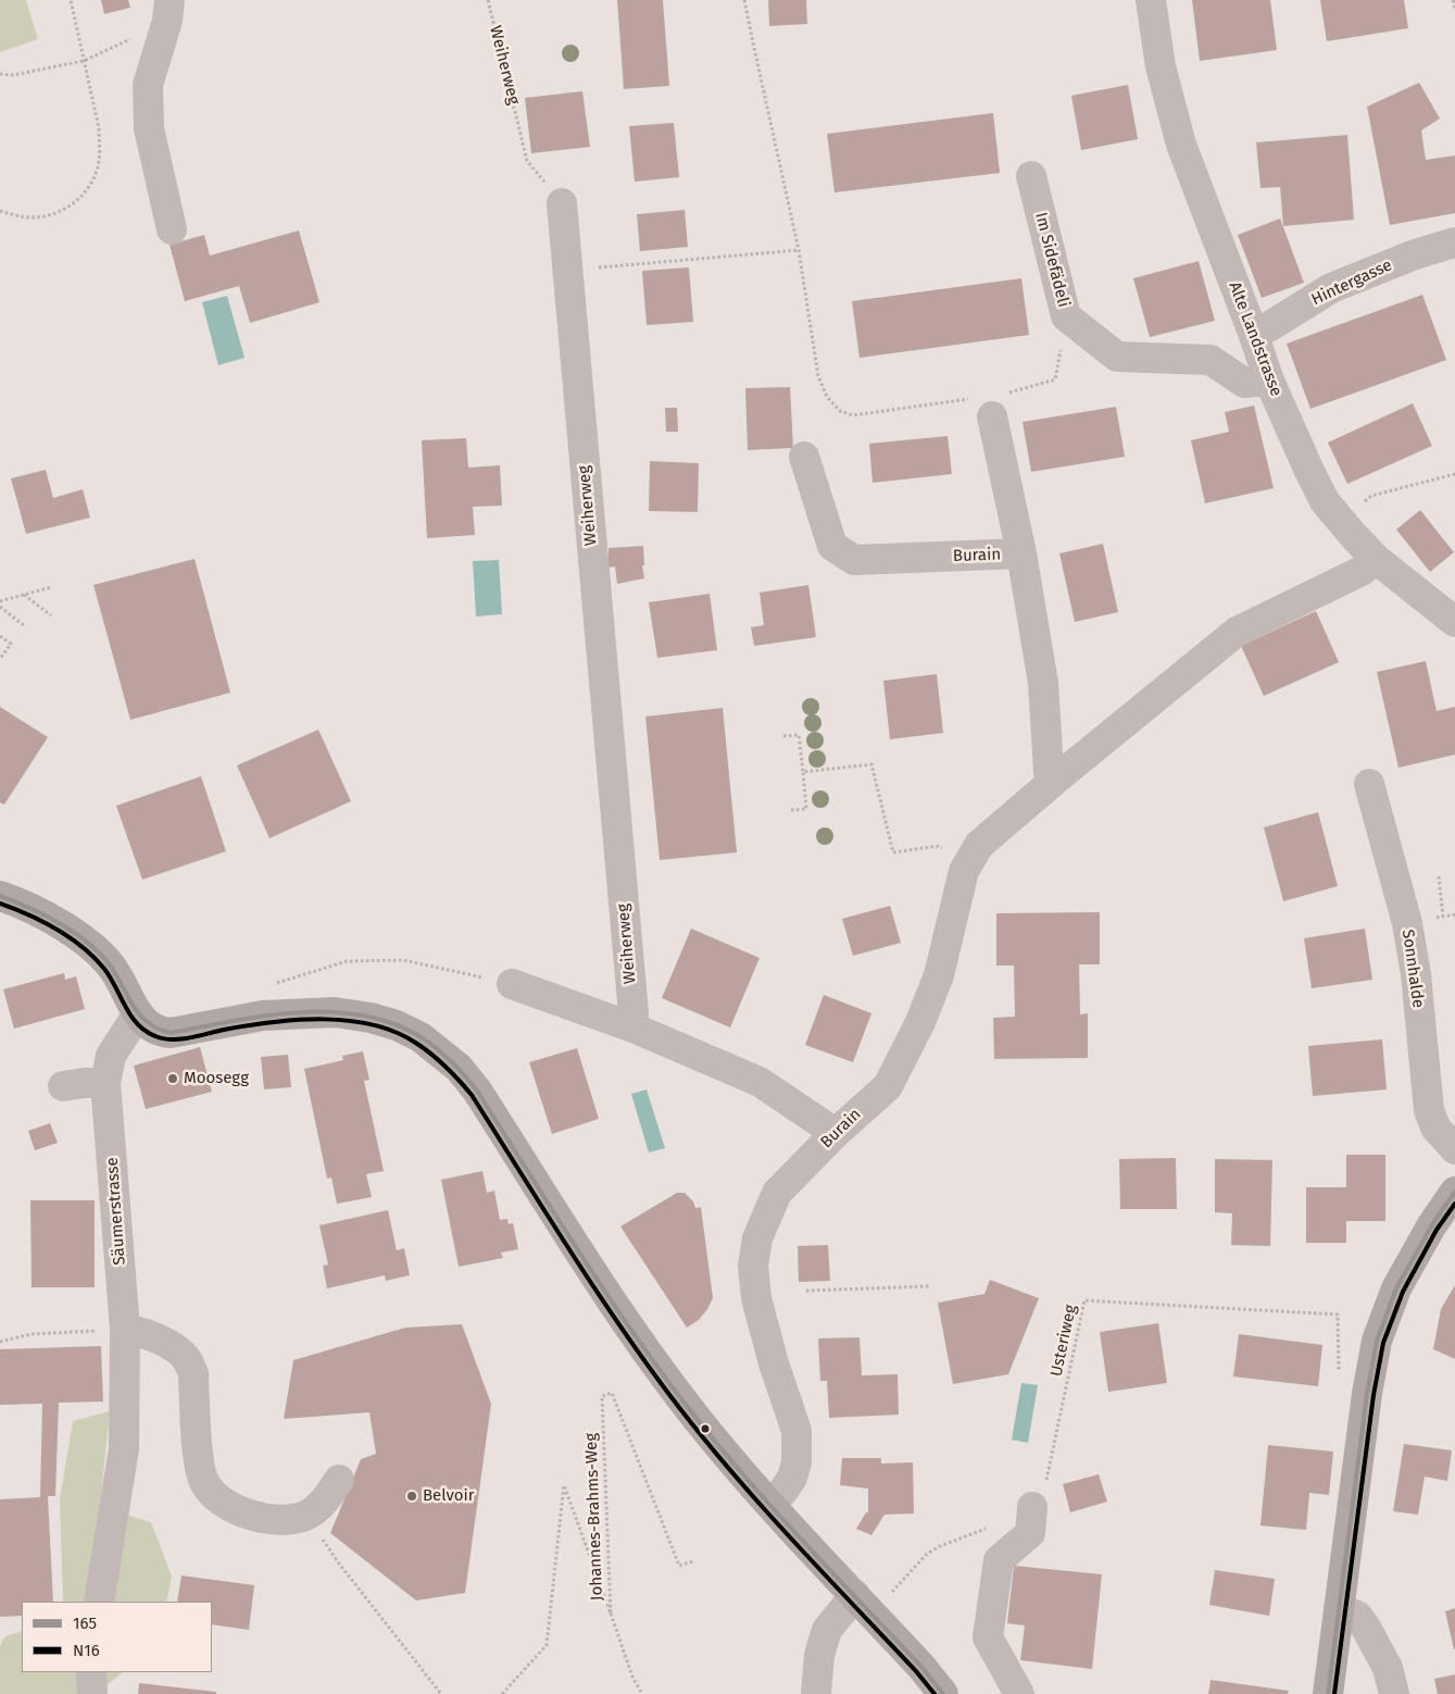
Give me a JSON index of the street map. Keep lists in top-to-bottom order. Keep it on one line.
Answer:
{"streets":{"street":["Weiherweg","Im Sidefädeli","Hintergasse","Alte Landstrasse","Burain","Sonnhalde","Säumerstrasse"],"path":["Usteriweg","Johannes-Brahms-Weg"]},"crossings":[["Im Sidefädeli","Alte Landstrasse"],["Hintergasse","Alte Landstrasse"],["Alte Landstrasse","Burain"]],"places":["Moosegg","Belvoir"],"lines":["transit line 165","transit line N16"],"legend":["165","N16"]}
